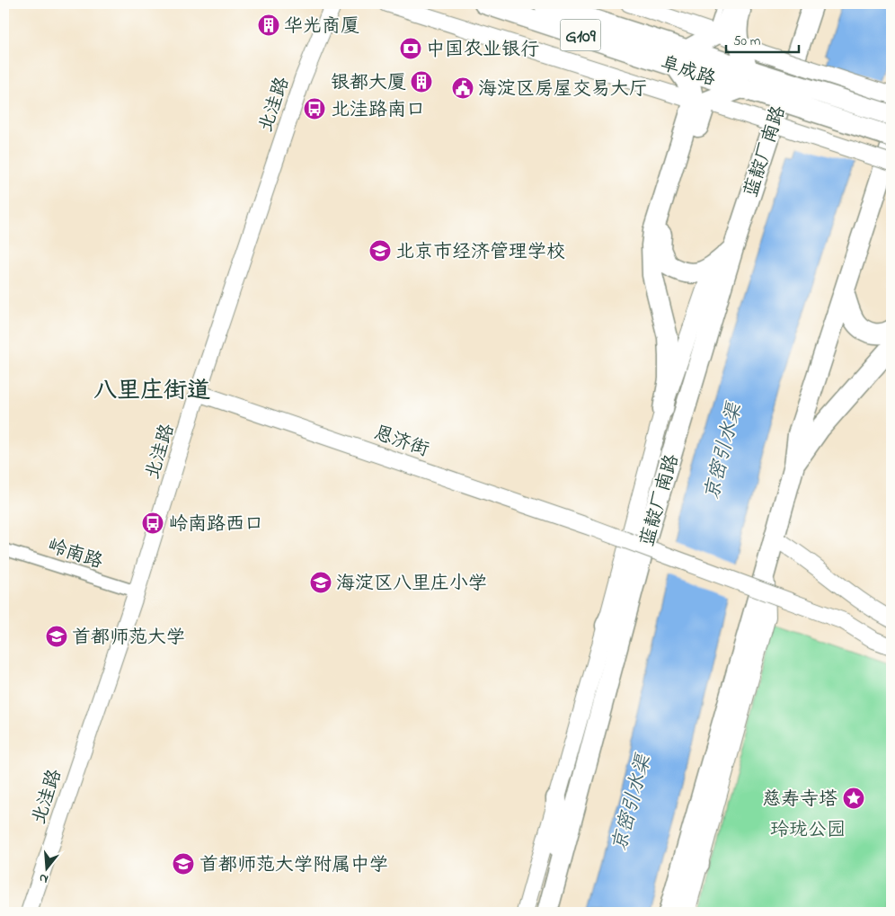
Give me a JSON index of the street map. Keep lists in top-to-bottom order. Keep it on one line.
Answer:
{"streets":{"highway":["G109","阜成路","蓝靛厂南路"],"street":["北洼路","恩济街","岭南路"]},"crossings":[["北洼路","恩济街"],["北洼路","岭南路"]],"districts":["八里庄街道"],"water":["京密引水渠"],"parks":["玲珑公园"],"places":{"building":["华光商厦","银都大厦"],"bank":["中国农业银行"],"public building":["海淀区房屋交易大厅"],"bus stop":["北洼路南口","岭南路西口"],"school or university":["北京市经济管理学校","海淀区八里庄小学","首都师范大学","首都师范大学附属中学"],"place":["慈寿寺塔"]},"scale_bar":"50 m","north":"bottom"}
